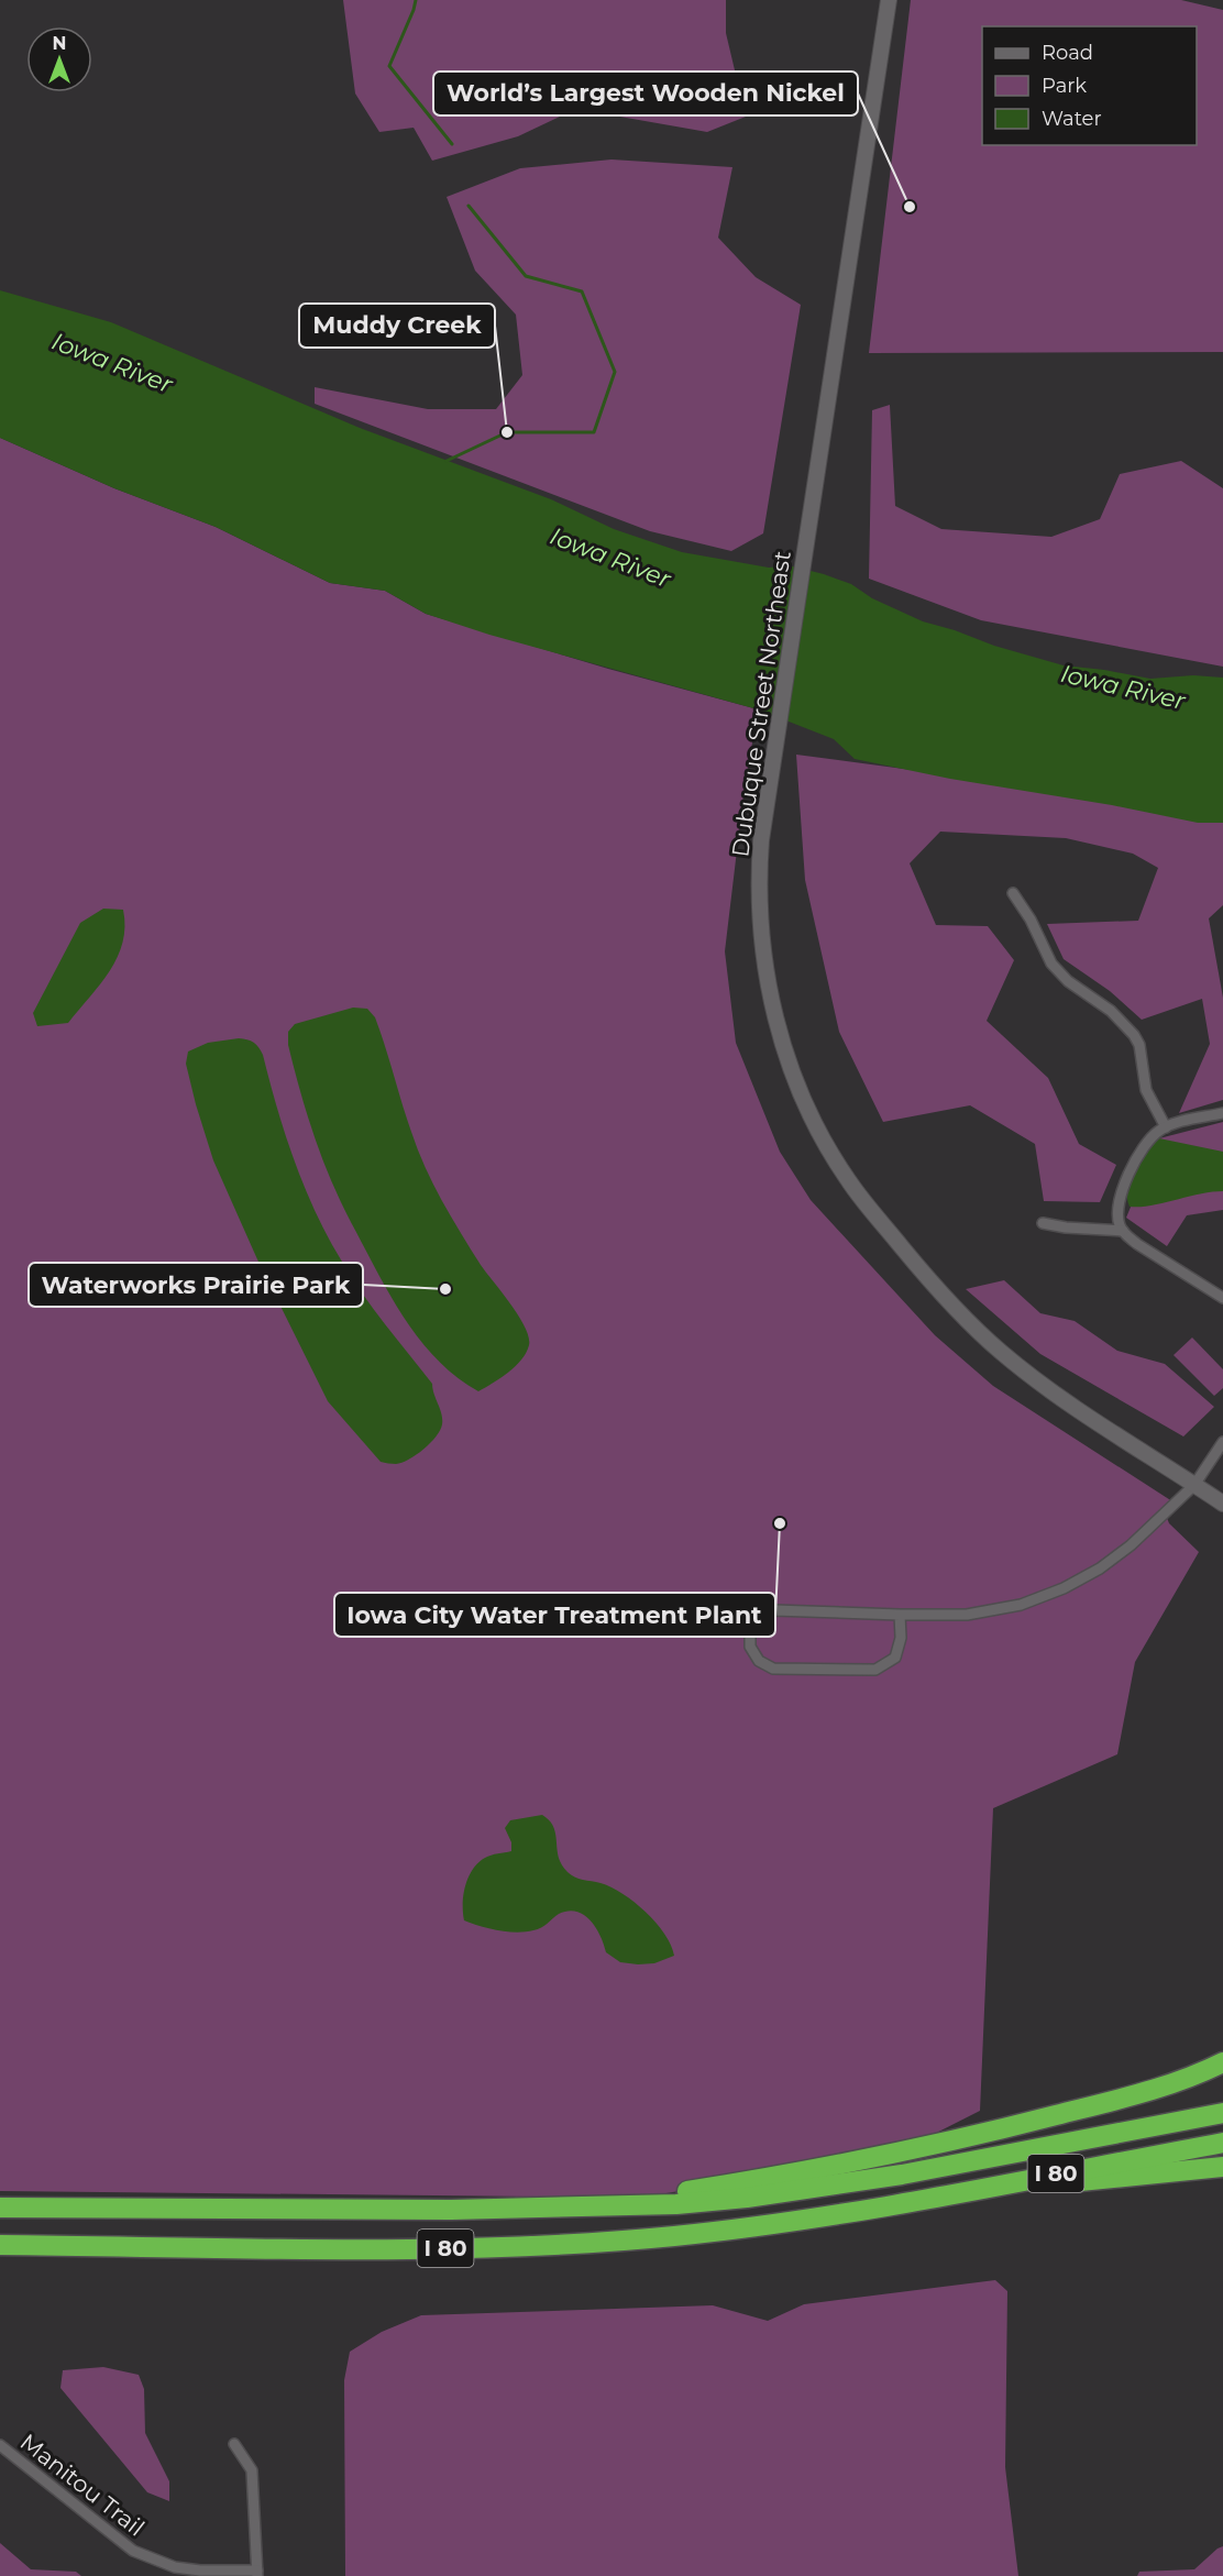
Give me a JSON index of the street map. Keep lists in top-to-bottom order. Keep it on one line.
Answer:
{"streets":{"highway":["I 80"],"main road":["Dubuque Street Northeast"],"street":["Manitou Trail"]},"water":["Iowa River"],"places":["World’s Largest Wooden Nickel","Muddy Creek","Waterworks Prairie Park","Iowa City Water Treatment Plant"],"legend":["Road","Park","Water"],"north":"top"}
